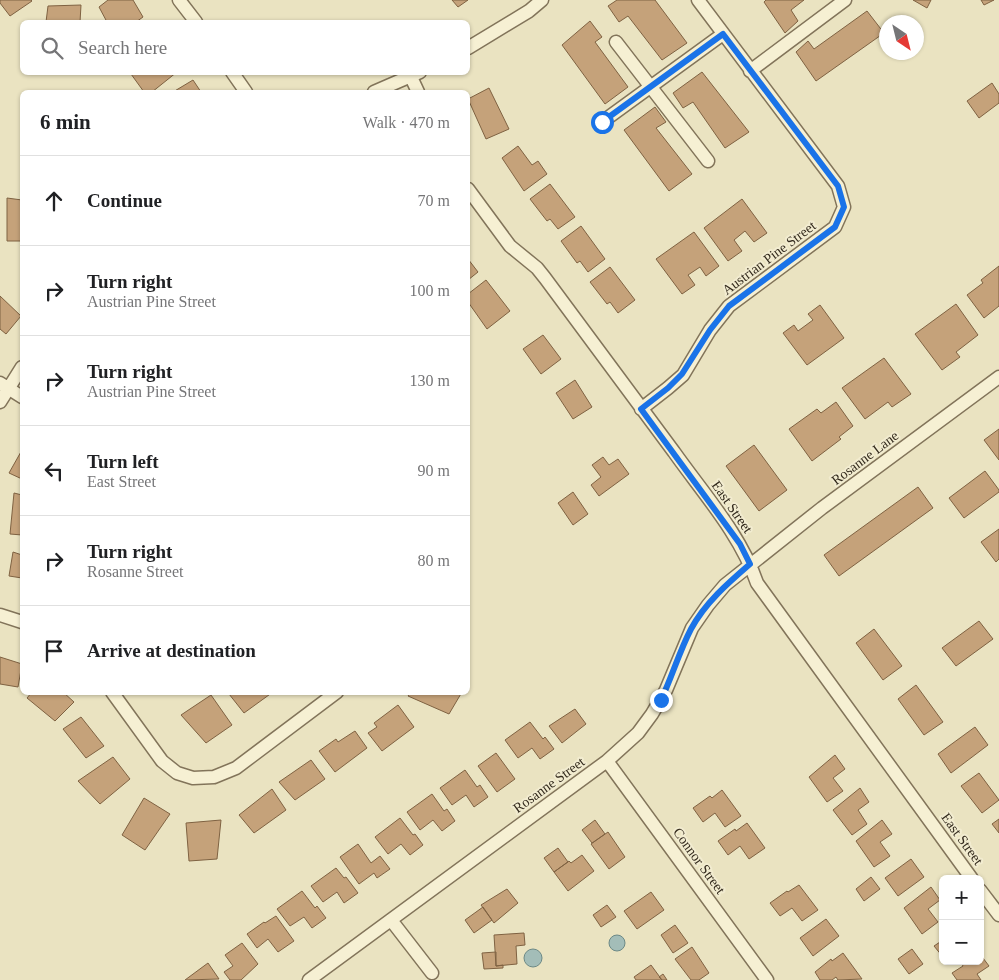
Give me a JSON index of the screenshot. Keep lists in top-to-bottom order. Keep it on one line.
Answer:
{"streets":{"street":["Austrian Pine Street","Rosanne Lane","East Street","Rosanne Street","Connor Street"]},"crossings":[["Austrian Pine Street","East Street"],["Rosanne Lane","East Street"],["Rosanne Lane","Rosanne Street"],["East Street","Rosanne Street"],["Rosanne Street","Connor Street"]],"north":"bottom right","page":{"search":"Search here","heading":["6 min","Walk · 470 m"],"list":[["Continue","70 m"],["Turn right","Austrian Pine Street","100 m"],["Turn right","Austrian Pine Street","130 m"],["Turn left","East Street","90 m"],["Turn right","Rosanne Street","80 m"],"Arrive at destination"],"map_buttons":["+","−"]}}
